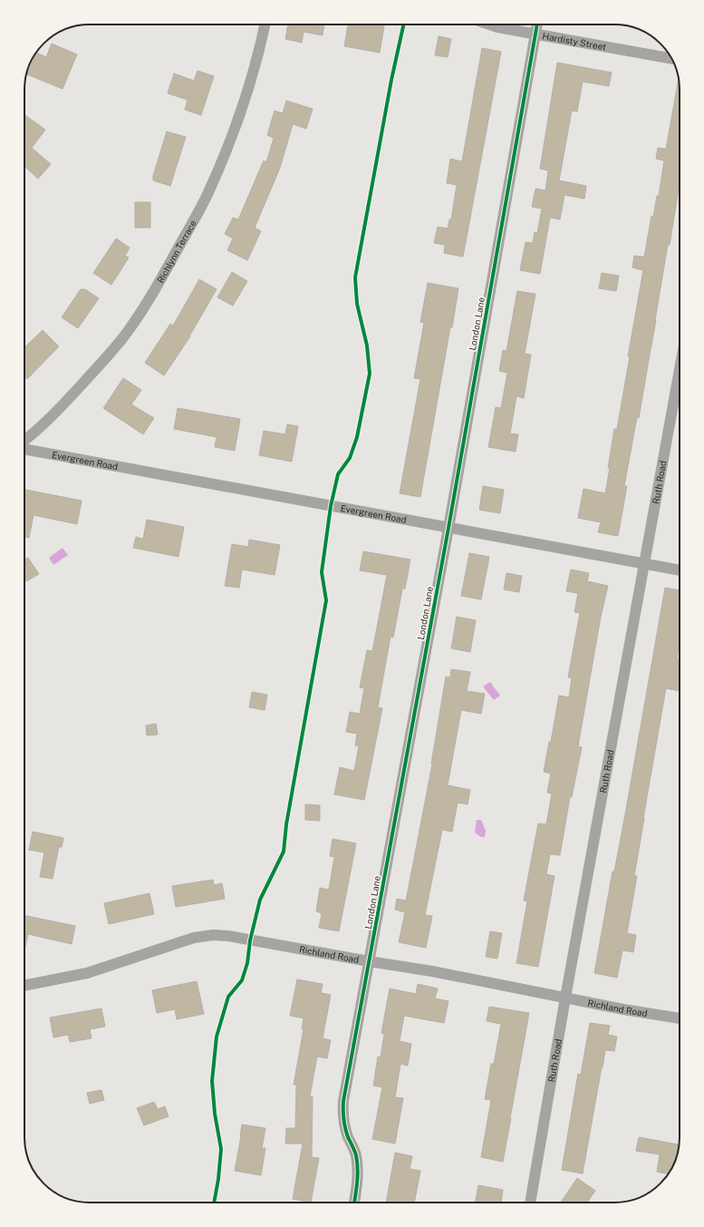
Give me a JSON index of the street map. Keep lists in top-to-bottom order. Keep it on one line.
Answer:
{"streets":{"street":["Hardisty Street","Richlynn Terrace","London Lane","Evergreen Road","Ruth Road","Richland Road"]},"crossings":[["Hardisty Street","London Lane"],["London Lane","Evergreen Road"],["London Lane","Richland Road"],["Evergreen Road","Ruth Road"],["Ruth Road","Richland Road"]]}
